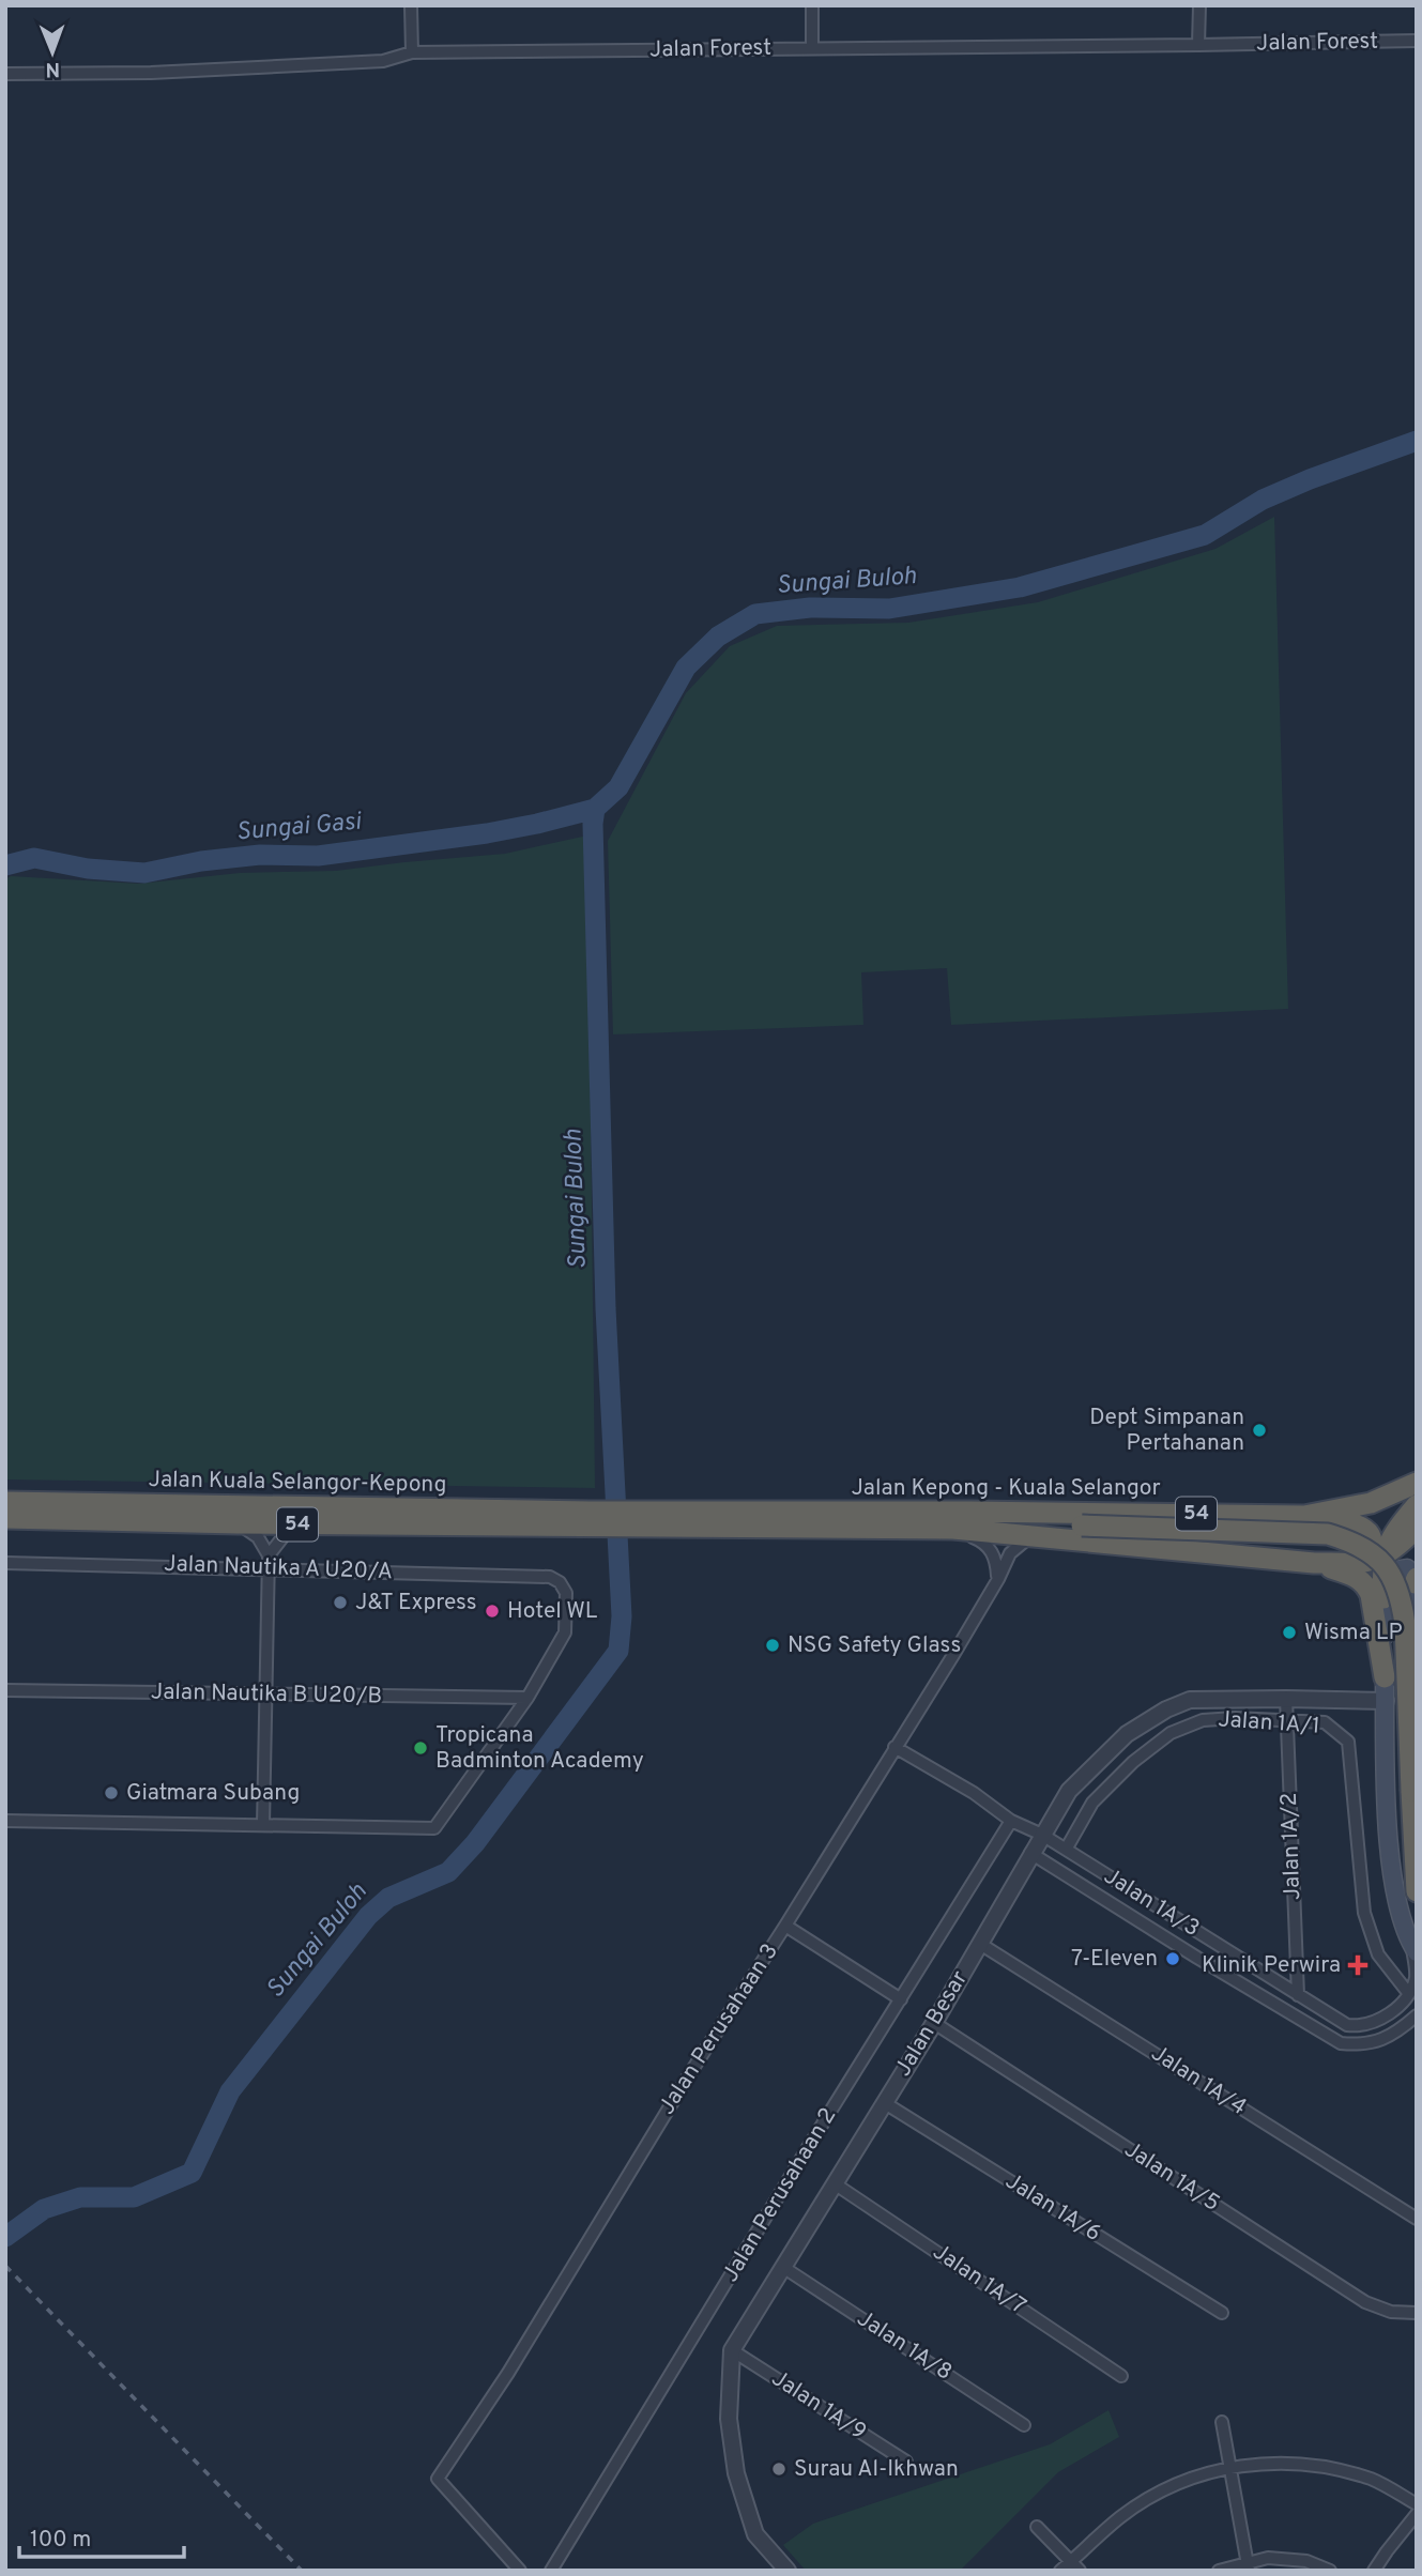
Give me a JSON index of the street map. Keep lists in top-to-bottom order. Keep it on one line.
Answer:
{"streets":{"highway":["Jalan Kuala Selangor-Kepong","Jalan Kepong - Kuala Selangor","54"],"street":["Jalan Forest","Jalan Nautika A U20/A","Jalan Nautika B U20/B","Jalan 1A/1","Jalan 1A/2","Jalan 1A/3","Jalan Besar","Jalan Perusahaan 3","Jalan 1A/4","Jalan 1A/5","Jalan Perusahaan 2","Jalan 1A/6","Jalan 1A/7","Jalan 1A/8","Jalan 1A/9"]},"crossings":[["Jalan Kuala Selangor-Kepong","Jalan Kepong - Kuala Selangor"],["Jalan Kepong - Kuala Selangor","54"],["Jalan Kepong - Kuala Selangor","Jalan Perusahaan 3"],["54","Jalan Perusahaan 3"],["Jalan Nautika A U20/A","Jalan Nautika B U20/B"],["Jalan 1A/1","Jalan 1A/2"],["Jalan 1A/1","Jalan 1A/3"],["Jalan 1A/2","Jalan 1A/3"],["Jalan 1A/2","Jalan Besar"],["Jalan 1A/3","Jalan Besar"],["Jalan 1A/3","Jalan Perusahaan 3"],["Jalan 1A/3","Jalan Perusahaan 2"],["Jalan Besar","Jalan 1A/4"],["Jalan Besar","Jalan 1A/5"],["Jalan Besar","Jalan 1A/6"],["Jalan Besar","Jalan 1A/7"],["Jalan Besar","Jalan 1A/8"],["Jalan Besar","Jalan 1A/9"]],"water":["Sungai Buloh","Sungai Gasi"],"places":{"other":["Dept Simpanan Pertahanan","J&T Express","Hotel WL","Wisma LP","NSG Safety Glass","Tropicana Badminton Academy","Giatmara Subang","7-Eleven","Surau Al-Ikhwan"],"health":["Klinik Perwira"]},"scale_bar":"100 m","north":"bottom"}
